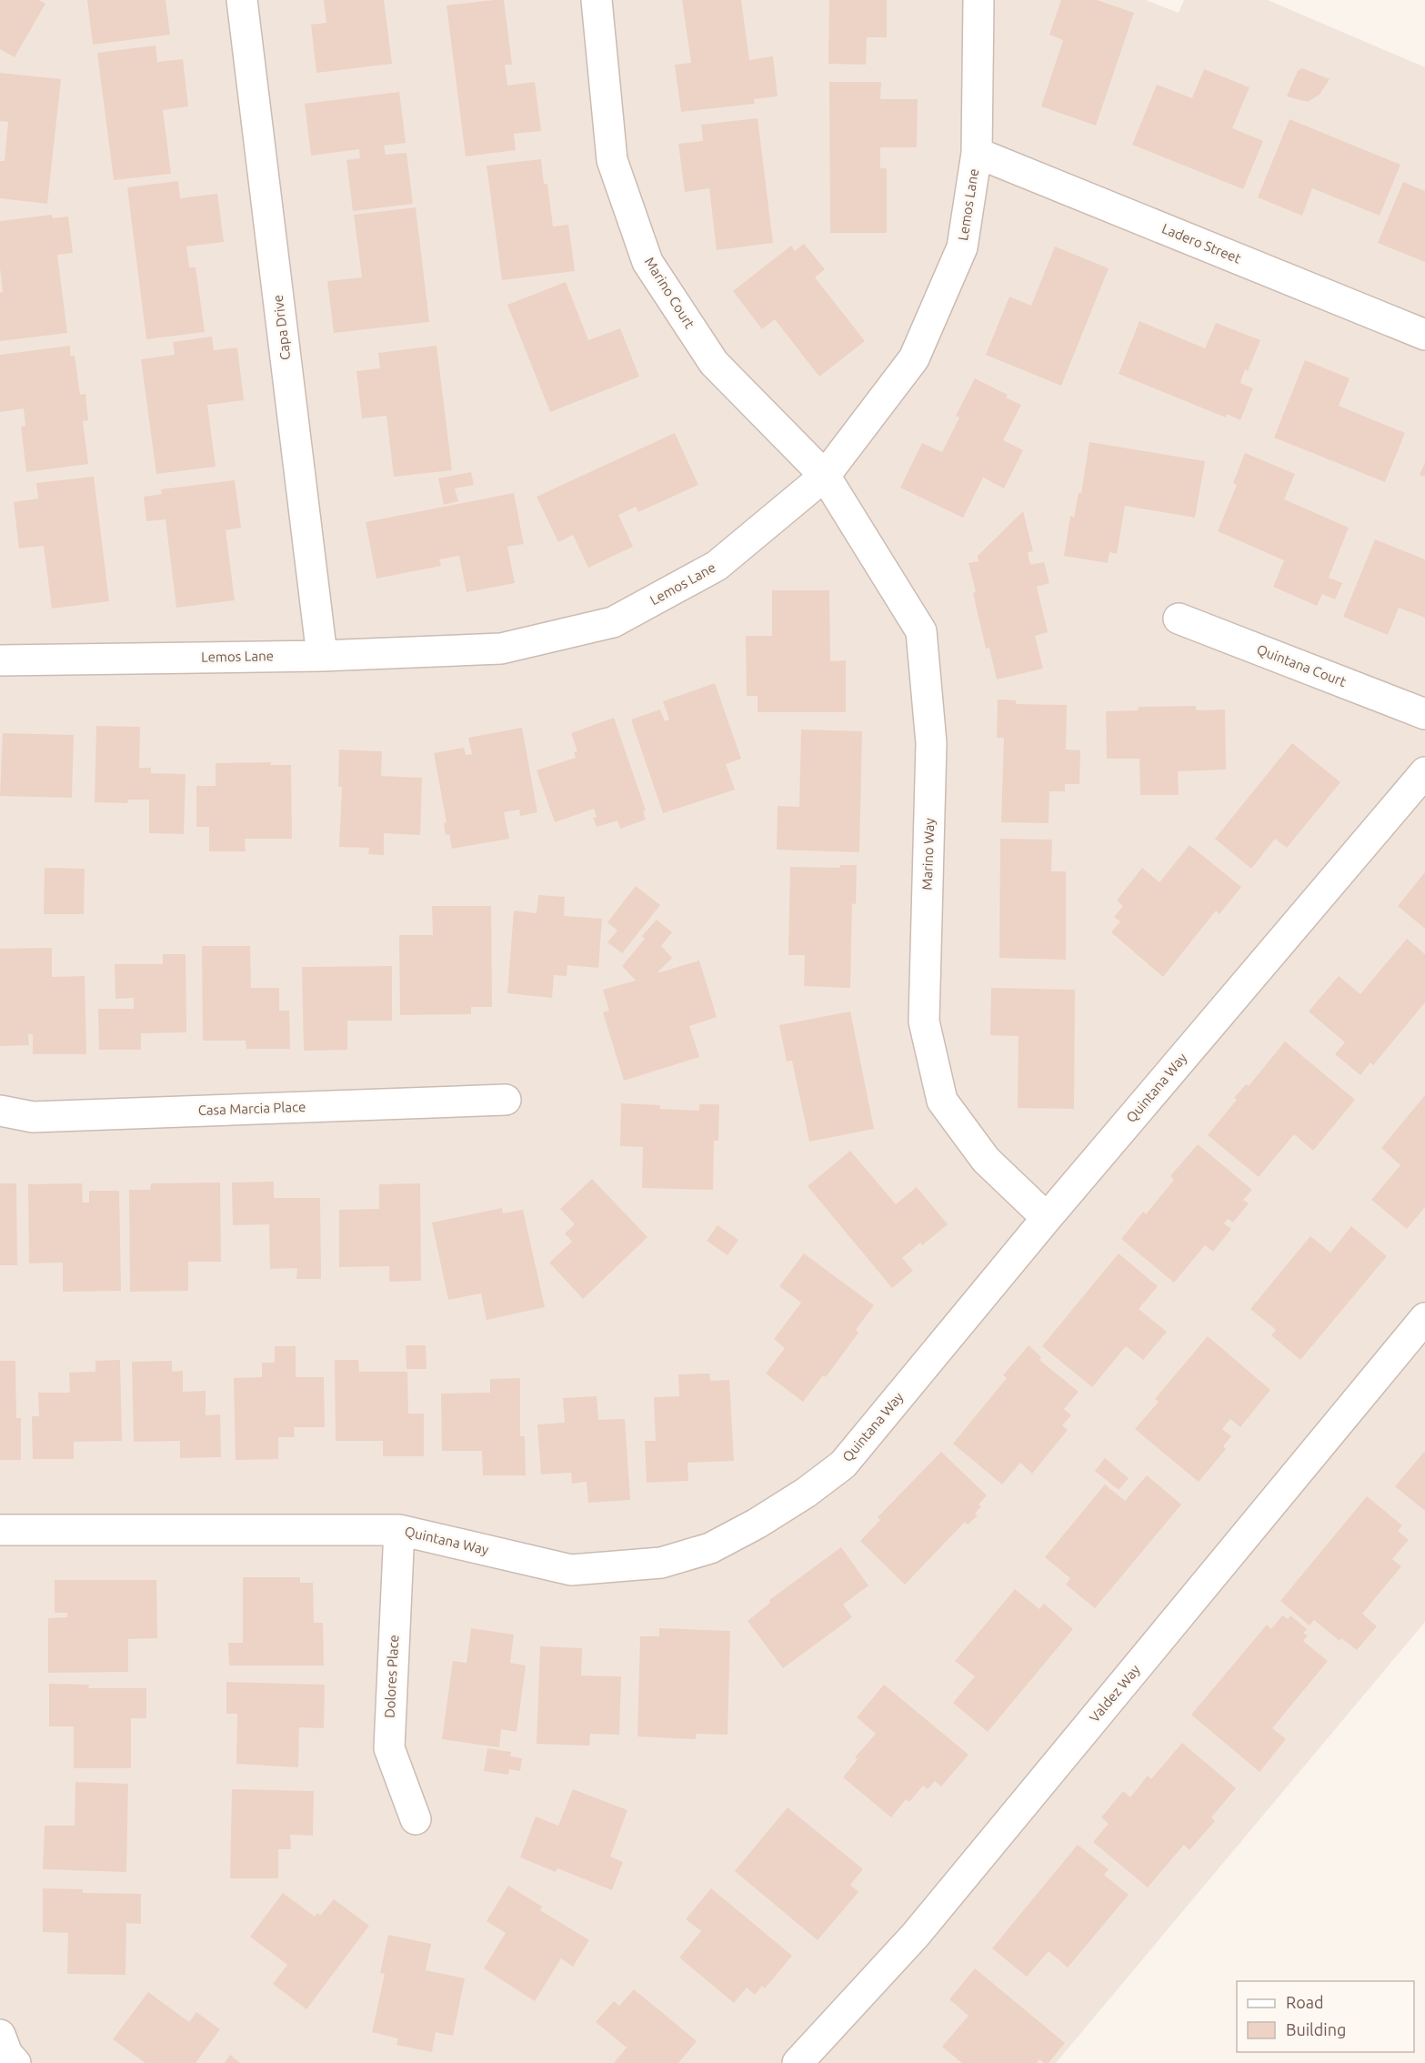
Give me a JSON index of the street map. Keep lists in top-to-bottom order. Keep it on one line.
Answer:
{"streets":{"street":["Lemos Lane","Ladero Street","Marino Court","Capa Drive","Quintana Court","Marino Way","Quintana Way","Casa Marcia Place","Dolores Place","Valdez Way"]},"crossings":[["Lemos Lane","Ladero Street"],["Lemos Lane","Marino Court"],["Lemos Lane","Capa Drive"],["Lemos Lane","Marino Way"],["Marino Court","Marino Way"],["Marino Way","Quintana Way"],["Quintana Way","Dolores Place"]],"legend":["Road","Building"]}
